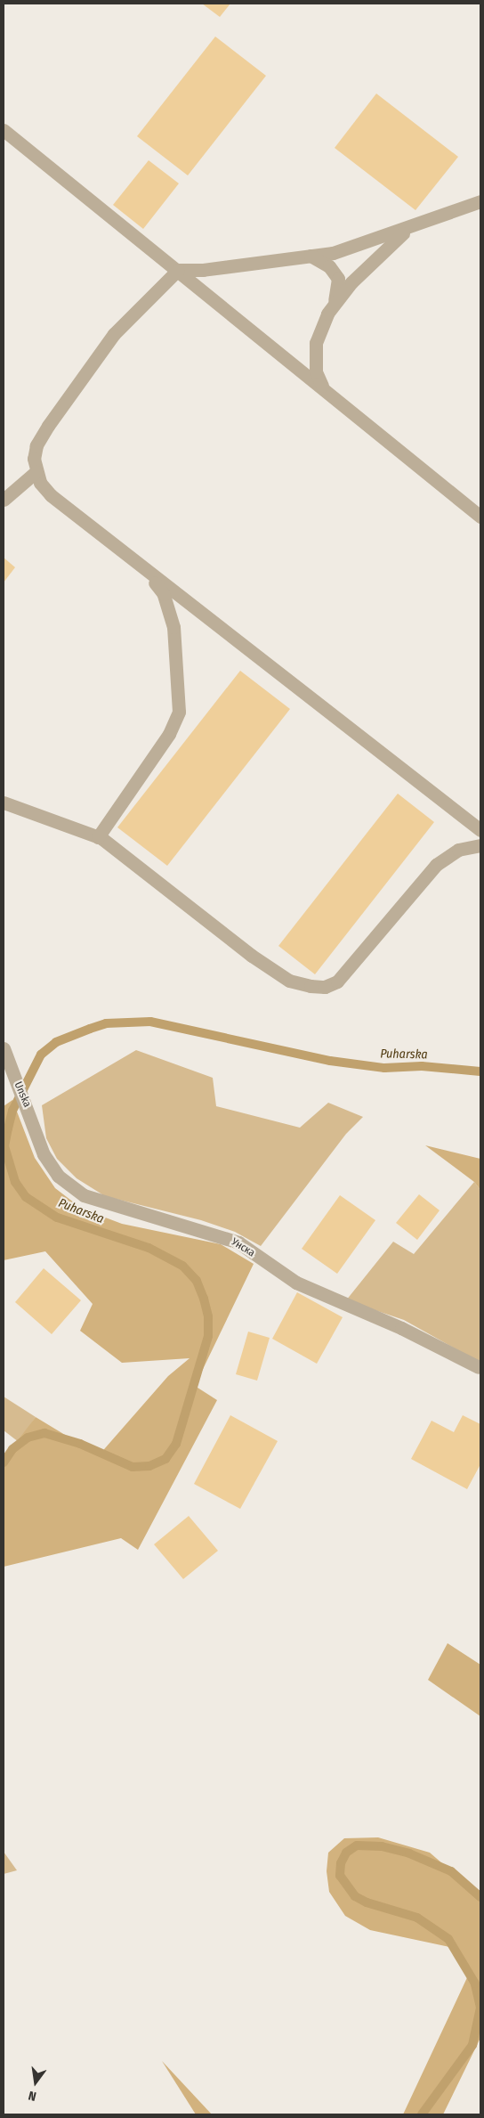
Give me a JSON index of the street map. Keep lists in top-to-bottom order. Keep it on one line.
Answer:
{"streets":{"street":["Unska","Унска"]},"crossings":[["Unska","Унска"]],"water":["Puharska"],"north":"bottom"}
